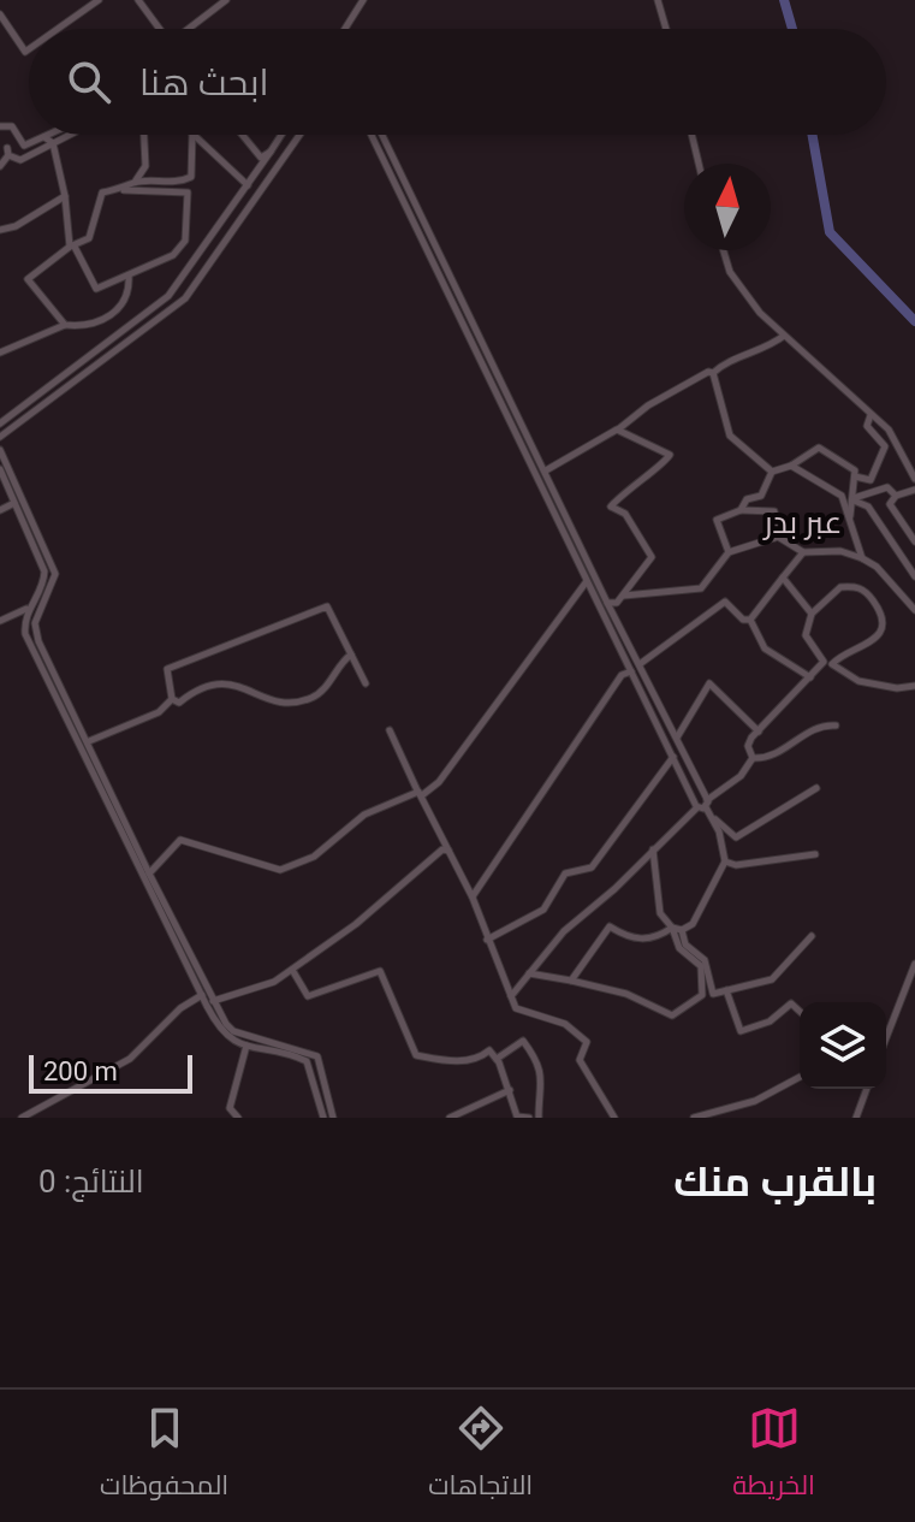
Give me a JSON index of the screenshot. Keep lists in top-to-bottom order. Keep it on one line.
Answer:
{"districts":["عبر بدر"],"scale_bar":"200 m","north":"top","page":{"search":"ابحث هنا","scale":"200 m","heading":["بالقرب منك","النتائج: 0"],"nav":["الخريطة","الاتجاهات","المحفوظات"]}}
